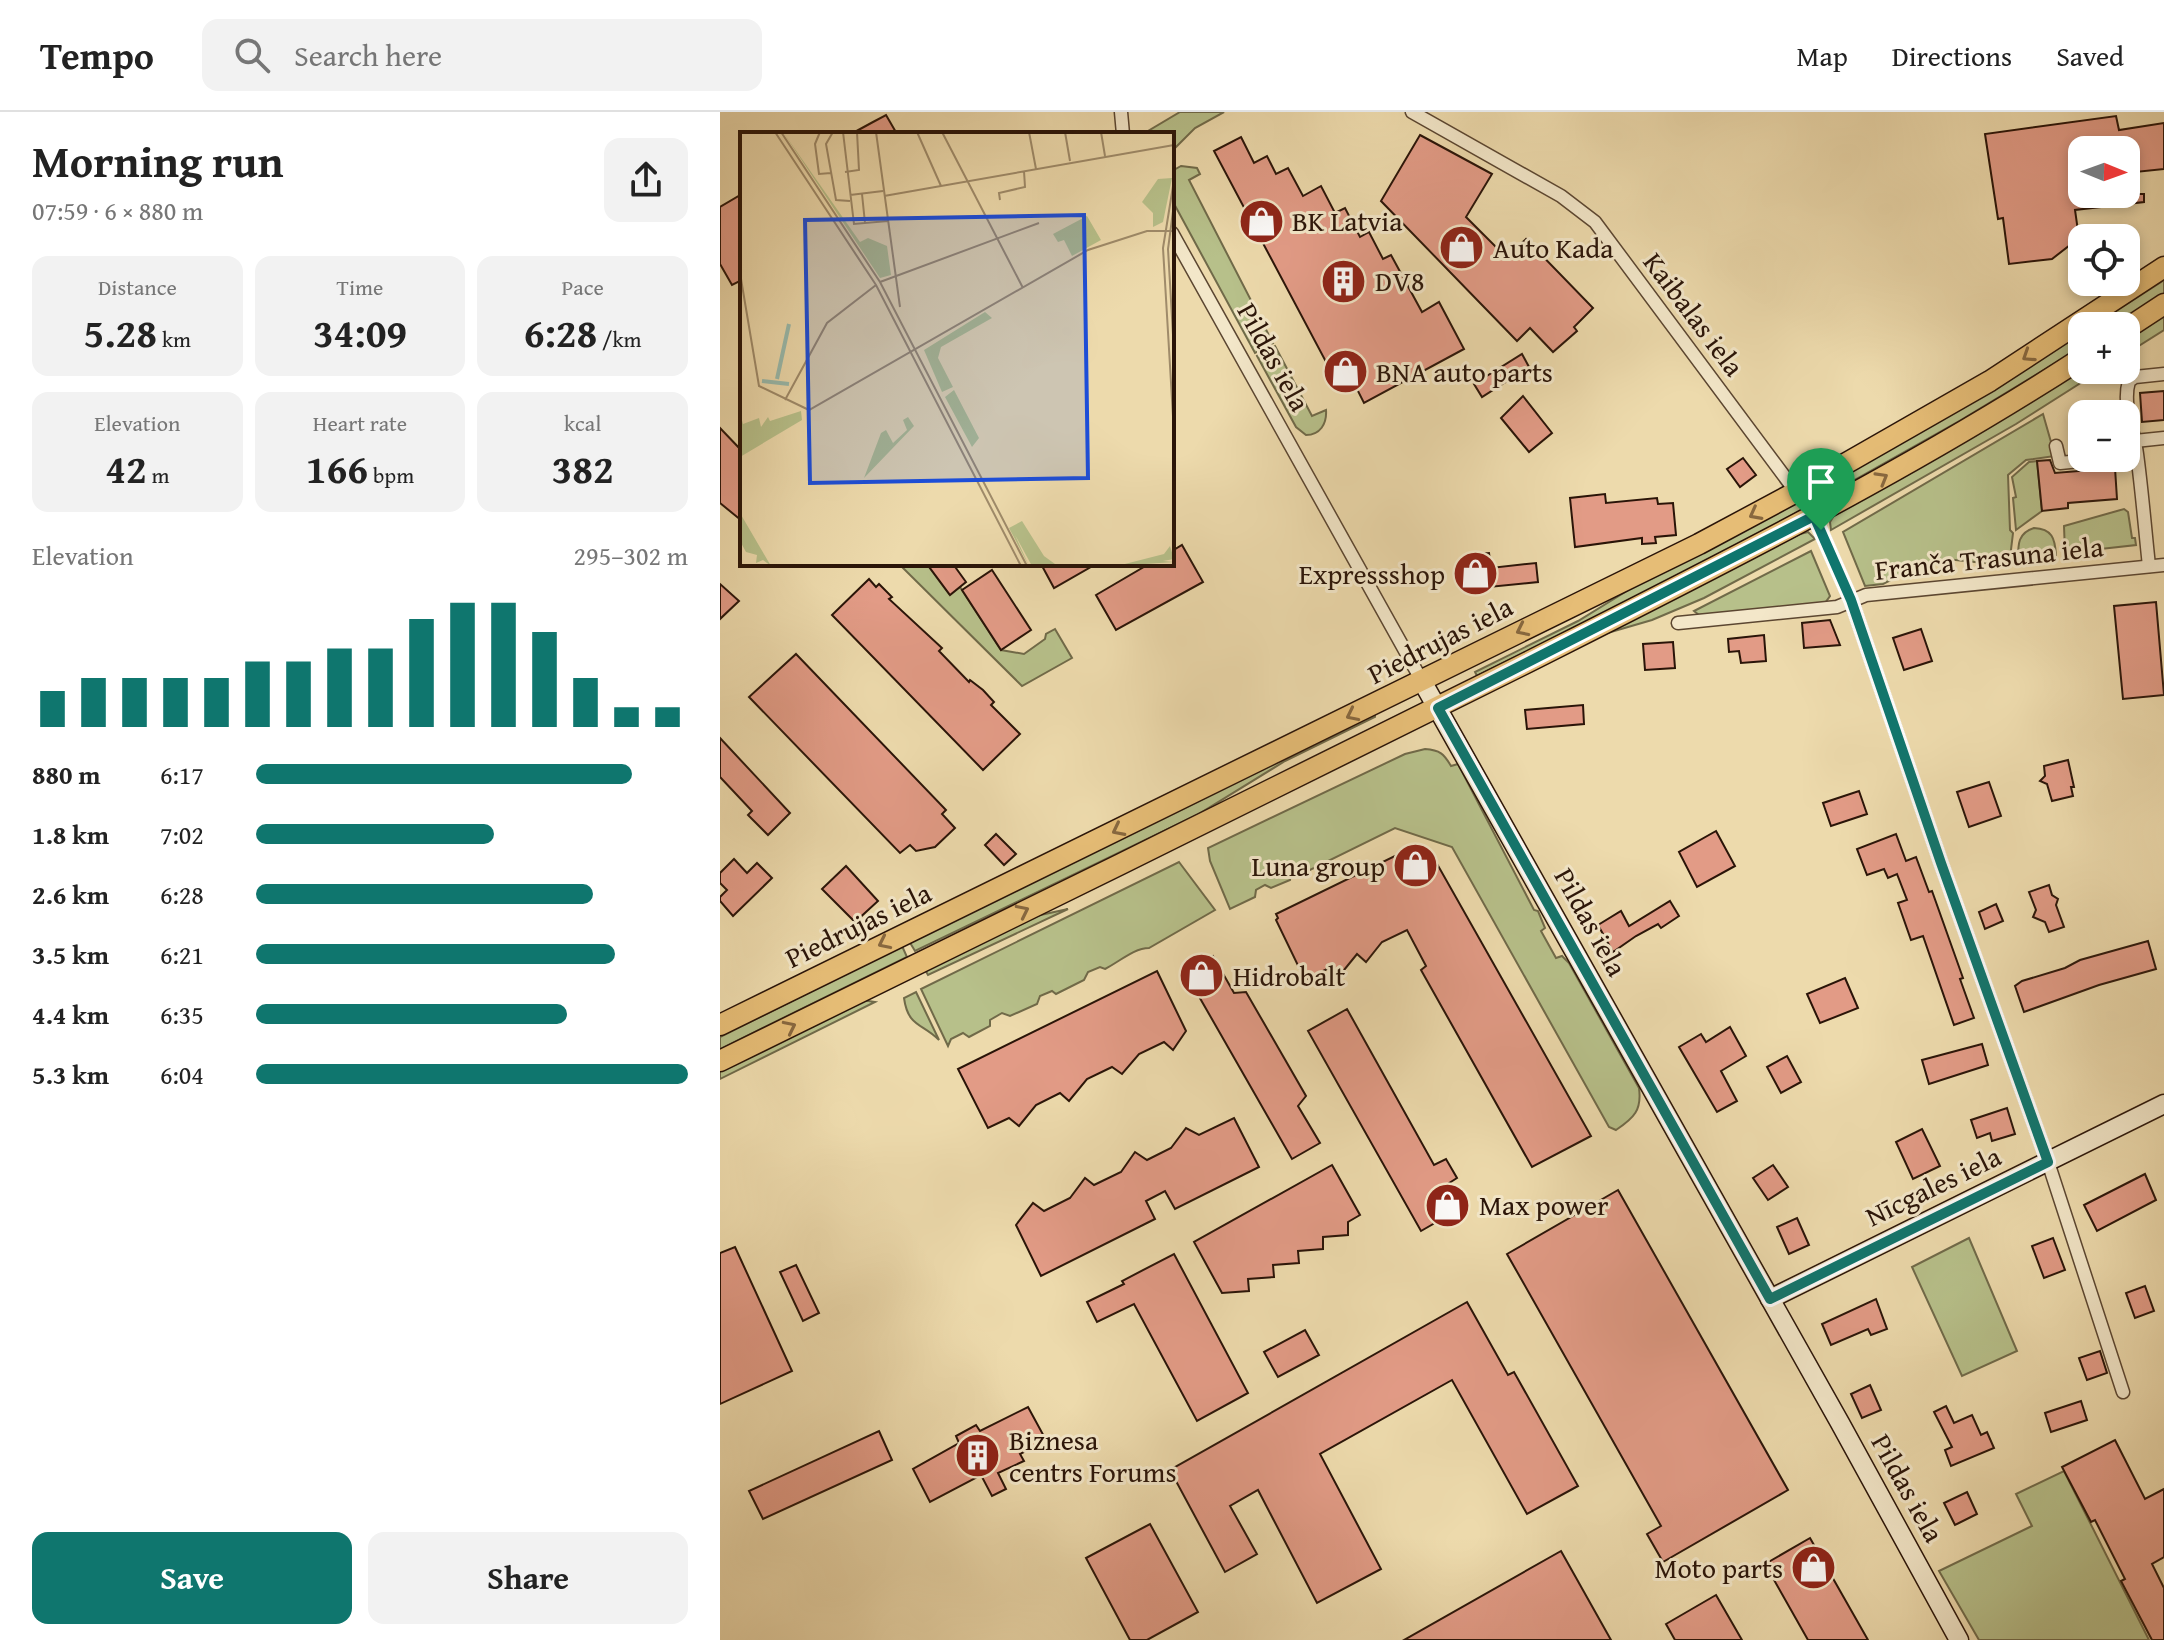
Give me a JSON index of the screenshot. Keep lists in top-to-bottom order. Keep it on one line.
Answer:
{"streets":{"main road":["Piedrujas iela"],"street":["Kaibalas iela","Pildas iela","Franča Trasuna iela","Nīcgales iela"]},"crossings":[["Kaibalas iela","Piedrujas iela"],["Pildas iela","Piedrujas iela"],["Pildas iela","Nīcgales iela"]],"places":{"shop":["BK Latvia","Auto Kada","BNA auto parts","Expressshop","Luna group","Hidrobalt","Max power","Moto parts"],"building":["DV8","Biznesa centrs Forums"]},"north":"right","page":{"header":"Tempo","search":"Search here","nav":["Map","Directions","Saved"],"heading":["Morning run","07:59 · 6 × 880 m"],"map_buttons":["+","−"],"stats":[["Distance","5.28 km"],["Time","34:09"],["Pace","6:28 /km"],["Elevation","42 m"],["Heart rate","166 bpm"],["kcal","382"]],"chart":["Elevation","295–302 m"],"list":[{"name":"880 m","note":"6:17"},{"name":"1.8 km","note":"7:02"},{"name":"2.6 km","note":"6:28"},{"name":"3.5 km","note":"6:21"},{"name":"4.4 km","note":"6:35"},{"name":"5.3 km","note":"6:04"}],"buttons":["Save","Share"]}}
